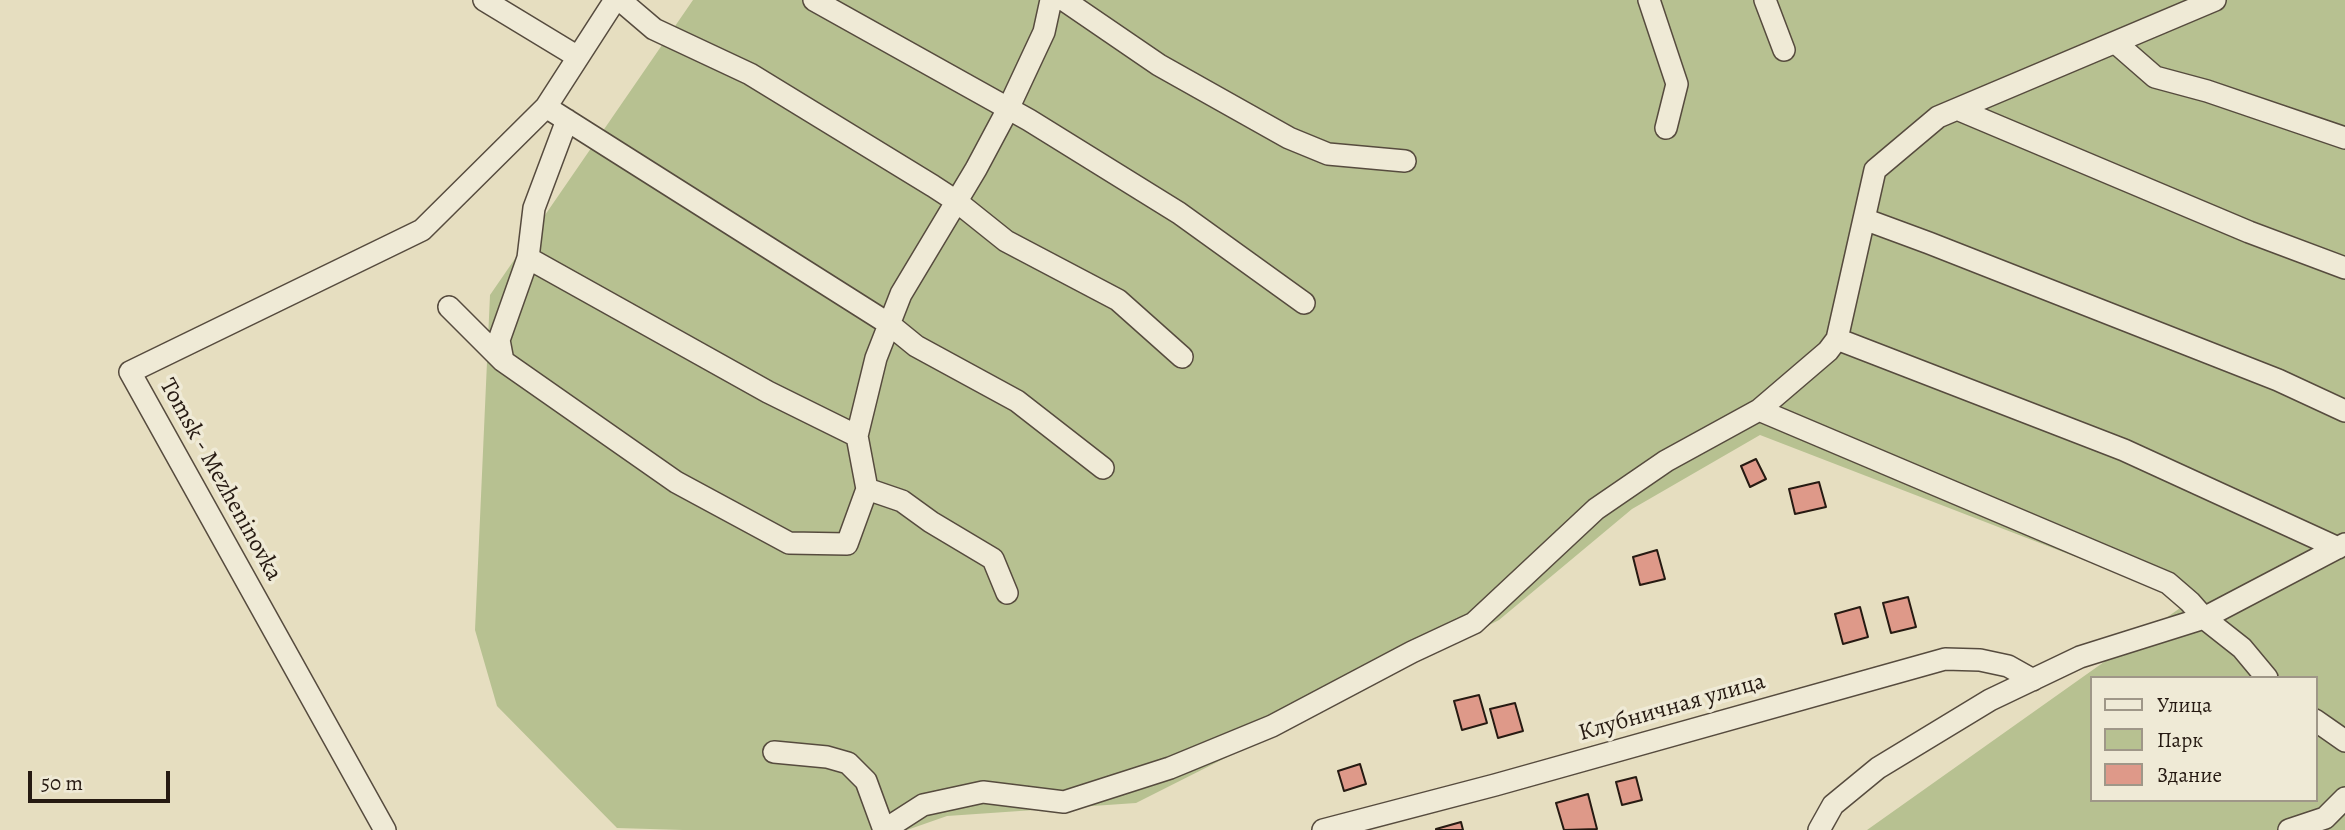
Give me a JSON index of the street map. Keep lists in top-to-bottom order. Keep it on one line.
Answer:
{"streets":{"street":["Tomsk - Mezheninovka","Клубничная улица"]},"legend":["Улица","Парк","Здание"],"scale_bar":"50 m"}
